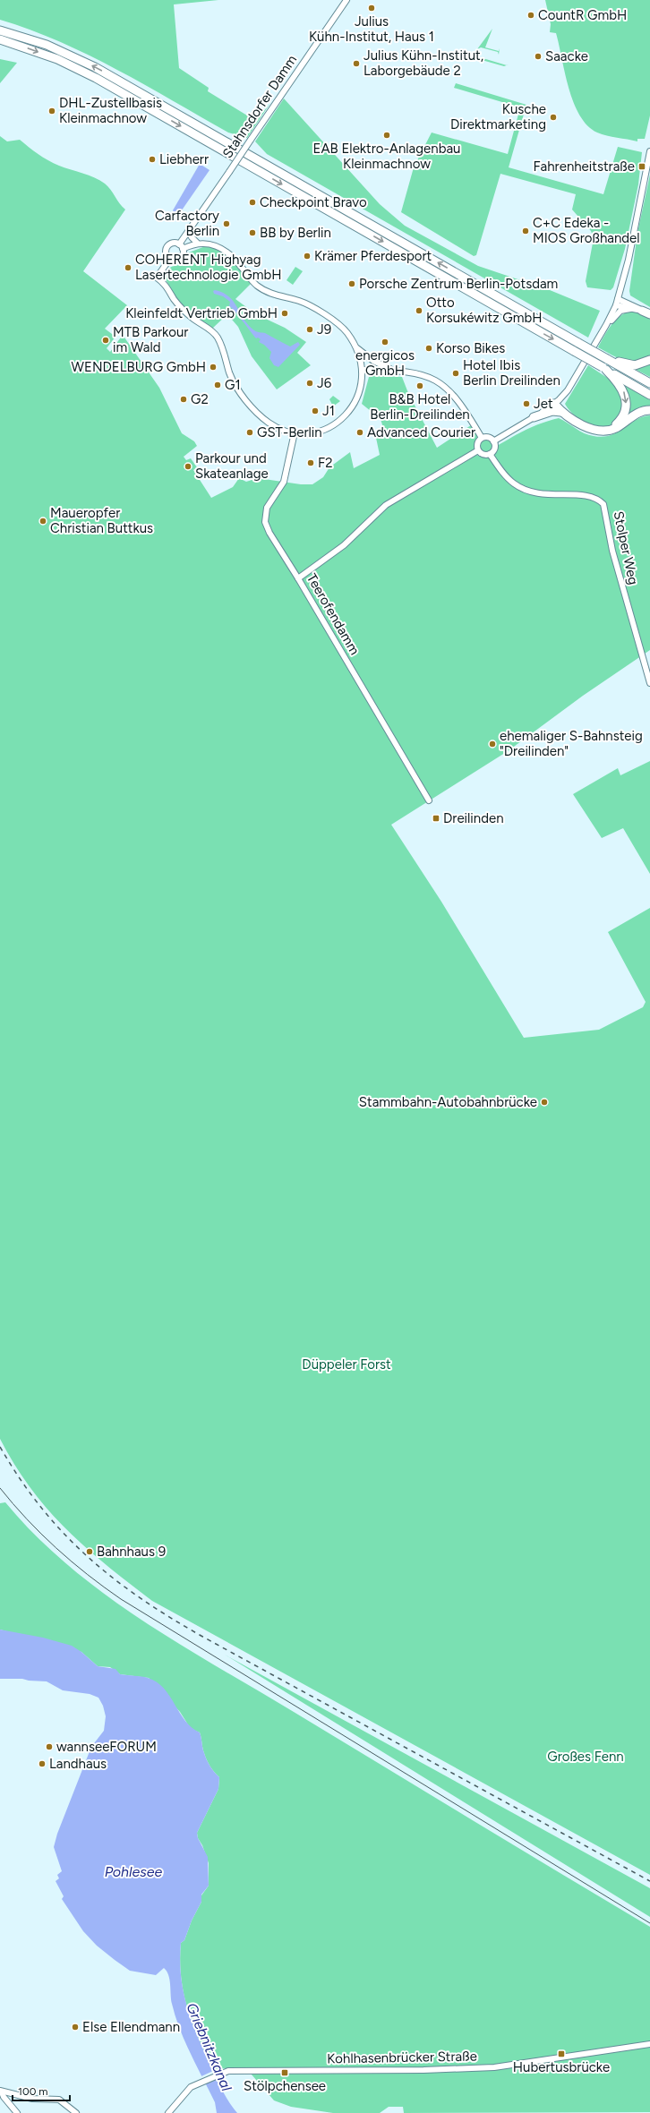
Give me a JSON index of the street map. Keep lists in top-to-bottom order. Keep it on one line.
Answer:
{"streets":{"street":["Stahnsdorfer Damm","Stolper Weg","Teerofendamm","Kohlhasenbrücker Straße"]},"water":["Pohlesee","Griebnitzkanal"],"parks":["Düppeler Forst","Großes Fenn"],"places":{"other":["Julius Kühn-Institut, Haus 1","CountR GmbH","Saacke","Julius Kühn-Institut, Laborgebäude 2","DHL-Zustellbasis Kleinmachnow","Kusche Direktmarketing","EAB Elektro-Anlagenbau Kleinmachnow","Liebherr","Checkpoint Bravo","Carfactory Berlin","C+C Edeka - MIOS Großhandel","BB by Berlin","Krämer Pferdesport","COHERENT Highyag Lasertechnologie GmbH","Porsche Zentrum Berlin-Potsdam","Otto Korsukéwitz GmbH","Kleinfeldt Vertrieb GmbH","J9","MTB Parkour im Wald","energicos GmbH","Korso Bikes","WENDELBURG GmbH","Hotel Ibis Berlin Dreilinden","J6","G1","B&B Hotel Berlin-Dreilinden","G2","Jet","J1","GST-Berlin","Advanced Courier","F2","Parkour und Skateanlage","Maueropfer Christian Buttkus","ehemaliger S-Bahnsteig \"Dreilinden\"","Stammbahn-Autobahnbrücke","Bahnhaus 9","wannseeFORUM","Landhaus","Else Ellendmann"],"transit":["Fahrenheitstraße","Dreilinden","Hubertusbrücke","Stölpchensee"]},"scale_bar":"100 m"}
